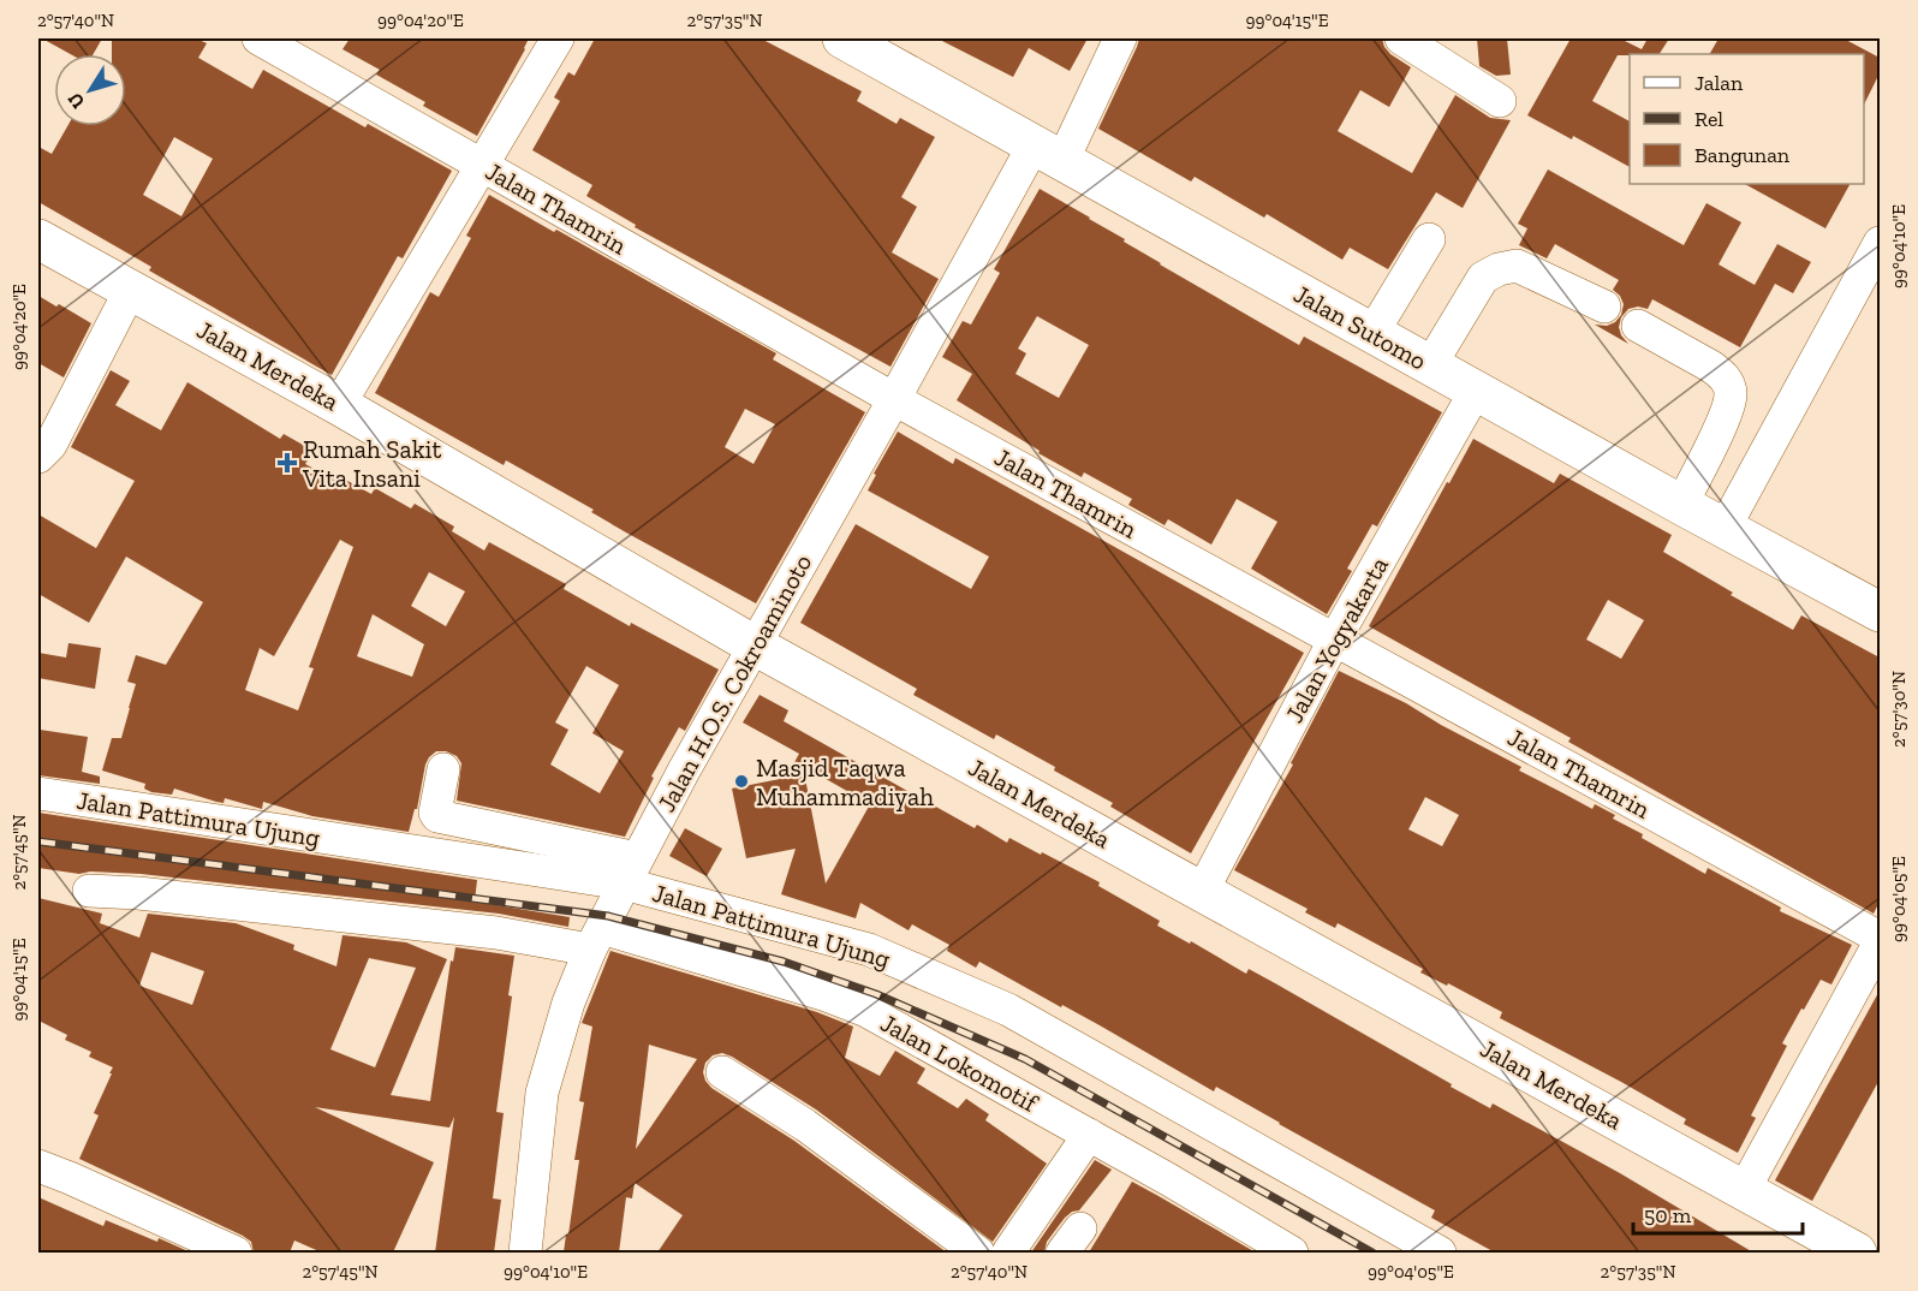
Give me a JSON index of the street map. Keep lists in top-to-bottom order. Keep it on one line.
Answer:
{"streets":{"main road":["Jalan Sutomo","Jalan Merdeka"],"street":["Jalan Thamrin","Jalan Yogyakarta","Jalan H.O.S. Cokroaminoto","Jalan Pattimura Ujung","Jalan Lokomotif"]},"crossings":[["Jalan Thamrin","Jalan Yogyakarta"],["Jalan Thamrin","Jalan H.O.S. Cokroaminoto"],["Jalan Sutomo","Jalan Yogyakarta"],["Jalan Sutomo","Jalan H.O.S. Cokroaminoto"],["Jalan Merdeka","Jalan Yogyakarta"],["Jalan Merdeka","Jalan H.O.S. Cokroaminoto"],["Jalan H.O.S. Cokroaminoto","Jalan Pattimura Ujung"],["Jalan H.O.S. Cokroaminoto","Jalan Lokomotif"]],"places":{"health":["Rumah Sakit Vita Insani"],"other":["Masjid Taqwa Muhammadiyah"]},"legend":["Jalan","Rel","Bangunan"],"scale_bar":"50 m","north":"bottom left","coordinates":["2°57'40\"N","99°04'20\"E","2°57'35\"N","99°04'15\"E","99°04'10\"E","2°57'30\"N","2°57'45\"N","99°04'05\"E"]}
